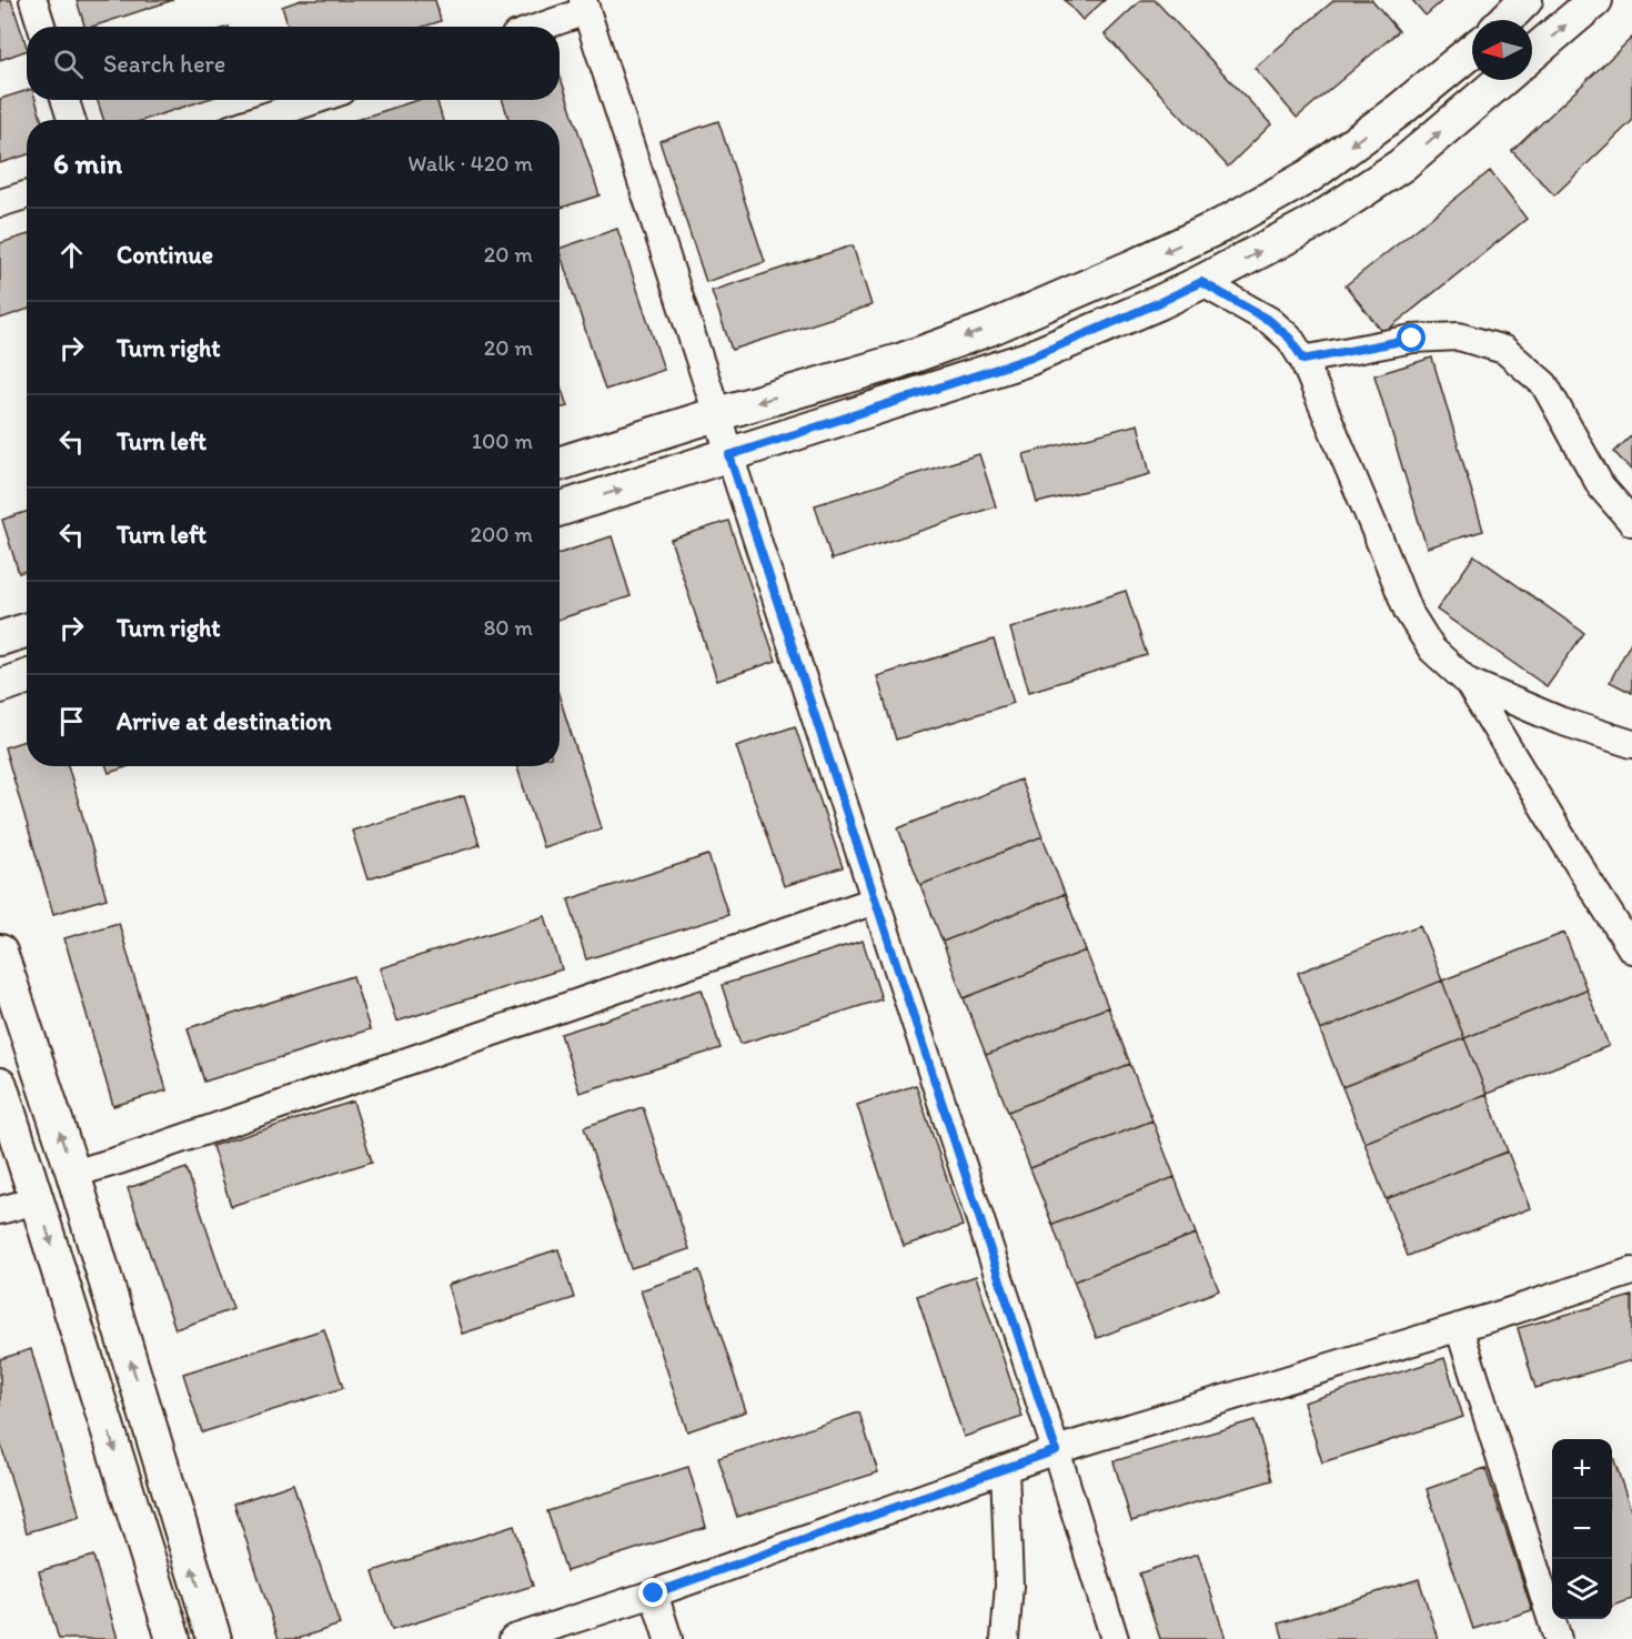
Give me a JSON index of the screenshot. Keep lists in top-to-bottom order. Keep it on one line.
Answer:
{"north":"left","page":{"search":"Search here","heading":["6 min","Walk · 420 m"],"list":[["Continue","20 m"],["Turn right","20 m"],["Turn left","100 m"],["Turn left","200 m"],["Turn right","80 m"],"Arrive at destination"],"map_buttons":["+","−"]}}
